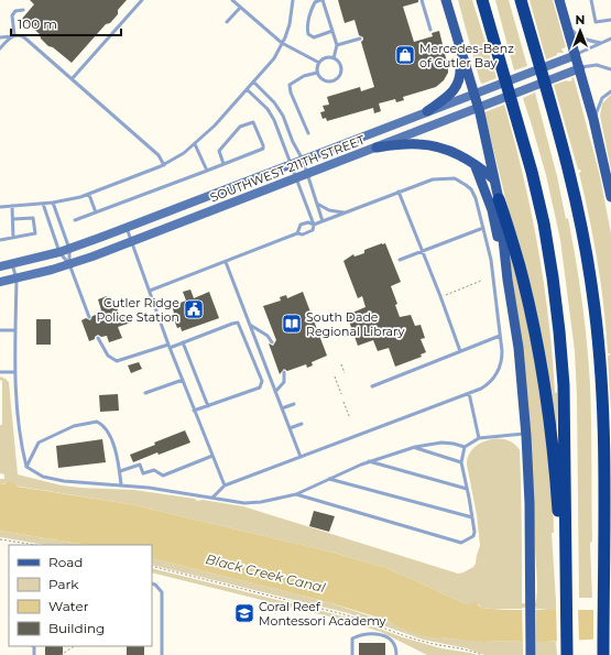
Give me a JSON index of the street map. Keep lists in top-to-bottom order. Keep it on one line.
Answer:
{"streets":{"main road":["SOUTHWEST 211TH STREET"]},"water":["Black Creek Canal"],"places":{"shop":["Mercedes-Benz of Cutler Bay"],"public building":["Cutler Ridge Police Station"],"library":["South Dade Regional Library"],"school or university":["Coral Reef Montessori Academy"]},"legend":["Road","Park","Water","Building"],"scale_bar":"100 m","north":"top"}
